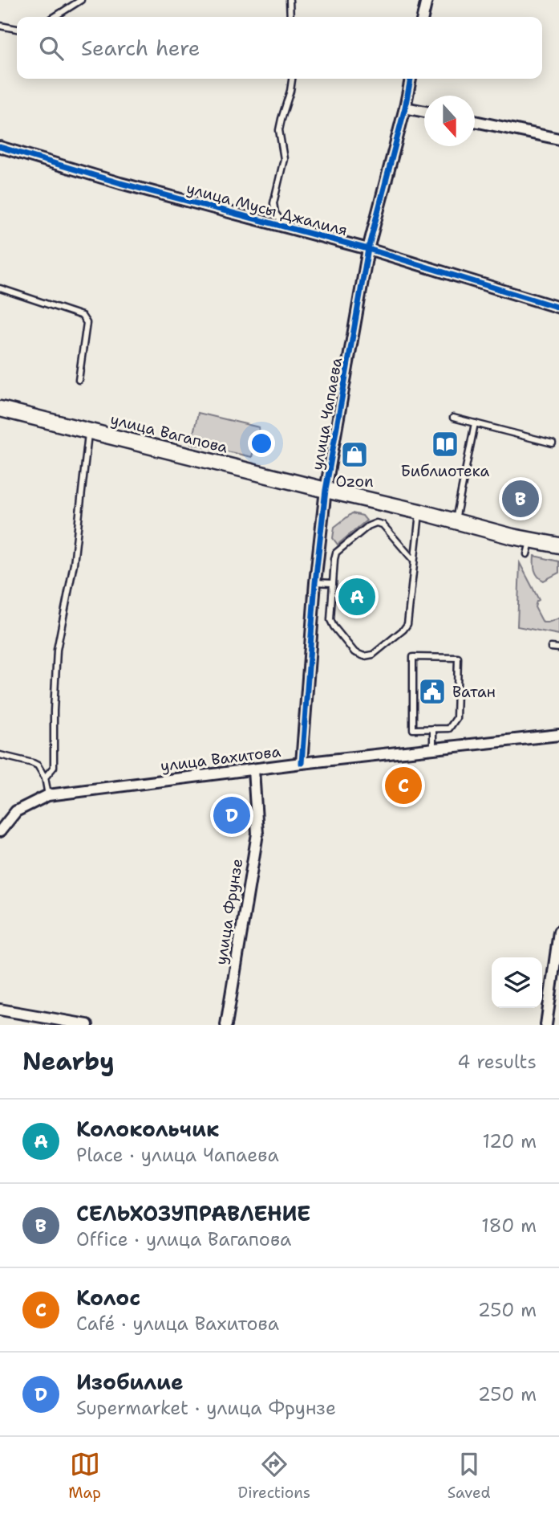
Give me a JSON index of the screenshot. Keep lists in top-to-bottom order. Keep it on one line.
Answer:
{"streets":{"street":["улица Мусы Джалиля","улица Чапаева","улица Вагапова","улица Вахитова","улица Фрунзе"]},"crossings":[["улица Мусы Джалиля","улица Чапаева"],["улица Чапаева","улица Вагапова"],["улица Чапаева","улица Вахитова"],["улица Вахитова","улица Фрунзе"]],"places":{"library":["Библиотека"],"shop":["Ozon"],"public building":["Ватан"]},"north":"bottom","page":{"search":"Search here","pins":["B","A","C","D"],"heading":["Nearby","4 results"],"list":[{"mark":"A","name":"Колокольчик","note":"Place · улица Чапаева","value":"120 m"},{"mark":"B","name":"СЕЛЬХОЗУПРАВЛЕНИЕ","note":"Office · улица Вагапова","value":"180 m"},{"mark":"C","name":"Колос","note":"Café · улица Вахитова","value":"250 m"},{"mark":"D","name":"Изобилие","note":"Supermarket · улица Фрунзе","value":"250 m"}],"nav":["Map","Directions","Saved"]}}
